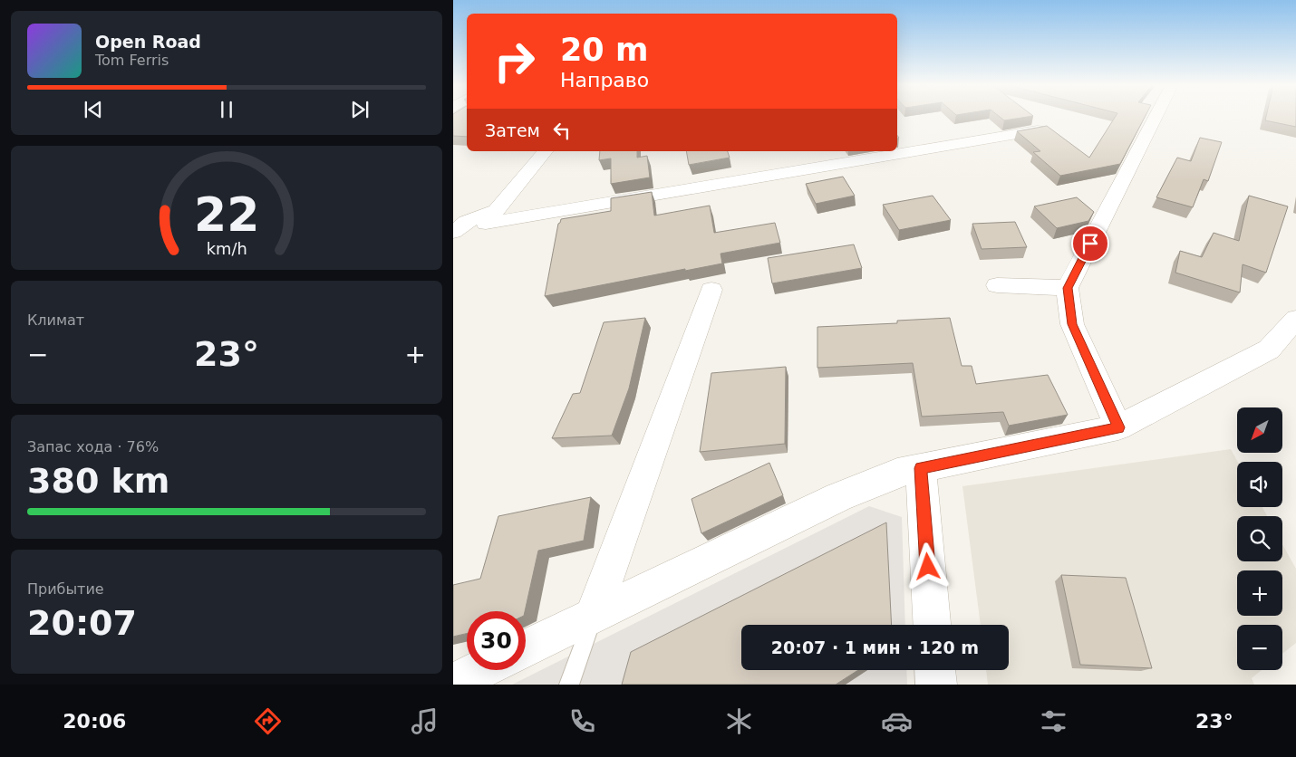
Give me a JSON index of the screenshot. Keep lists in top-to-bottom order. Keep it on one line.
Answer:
{"north":"bottom left","page":{"turn":["20 m","Направо"],"song":["Open Road","Tom Ferris"],"then":"Затем","tile":["Климат",["Запас хода · 76%","380 km"],["Прибытие","20:07"]],"heat":["−","23°","+"],"map_buttons":["+","−"],"limit":"30","trip":"20:07 · 1 мин · 120 m","tabs":["20:06","23°"],"gauge":["22","km/h"]}}
